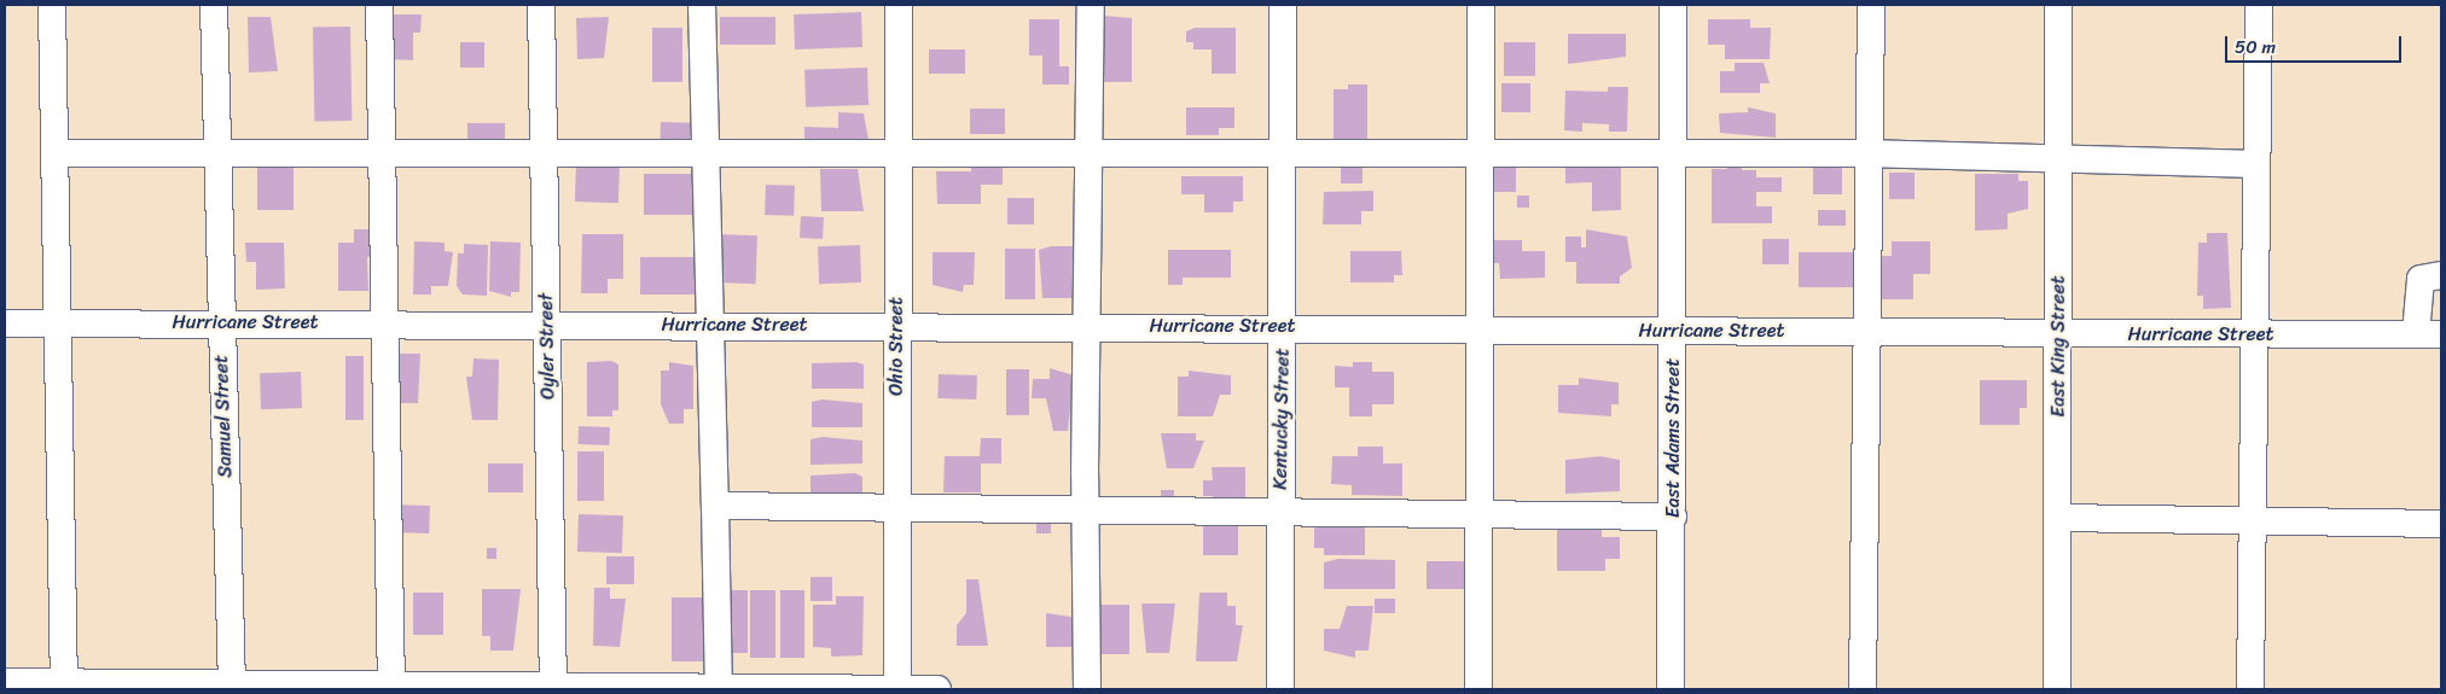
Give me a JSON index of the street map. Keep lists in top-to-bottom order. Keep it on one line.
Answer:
{"streets":{"street":["Hurricane Street","Oyler Street","Ohio Street","East King Street","Samuel Street","Kentucky Street","East Adams Street"]},"crossings":[["Hurricane Street","Oyler Street"],["Hurricane Street","Ohio Street"],["Hurricane Street","East King Street"],["Hurricane Street","Samuel Street"],["Hurricane Street","Kentucky Street"],["Hurricane Street","East Adams Street"]],"scale_bar":"50 m"}
